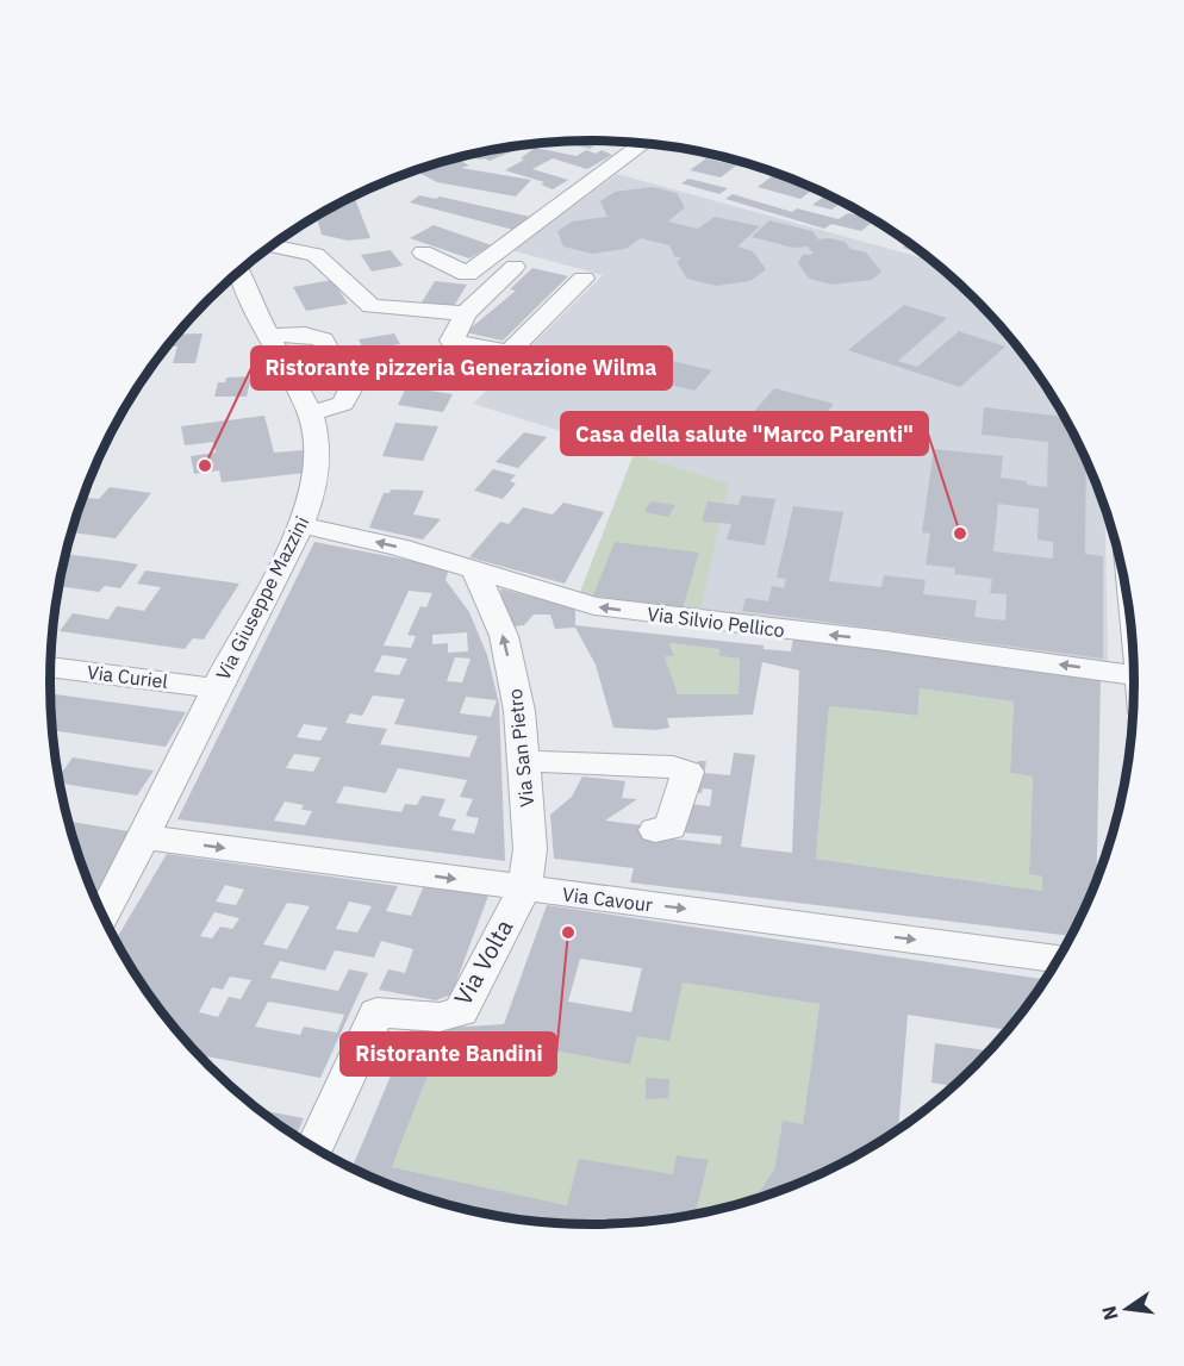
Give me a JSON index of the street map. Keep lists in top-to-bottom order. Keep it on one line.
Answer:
{"streets":{"street":["Via Giuseppe Mazzini","Via Silvio Pellico","Via Curiel","Via San Pietro","Via Cavour","Via Volta"]},"crossings":[["Via Giuseppe Mazzini","Via Silvio Pellico"],["Via Giuseppe Mazzini","Via Curiel"],["Via Giuseppe Mazzini","Via Cavour"],["Via Silvio Pellico","Via San Pietro"],["Via San Pietro","Via Cavour"],["Via San Pietro","Via Volta"],["Via Cavour","Via Volta"]],"one_way":["Via Silvio Pellico","Via San Pietro","Via Cavour"],"places":["Ristorante pizzeria Generazione Wilma","Casa della salute \"Marco Parenti\"","Ristorante Bandini"],"north":"left"}
